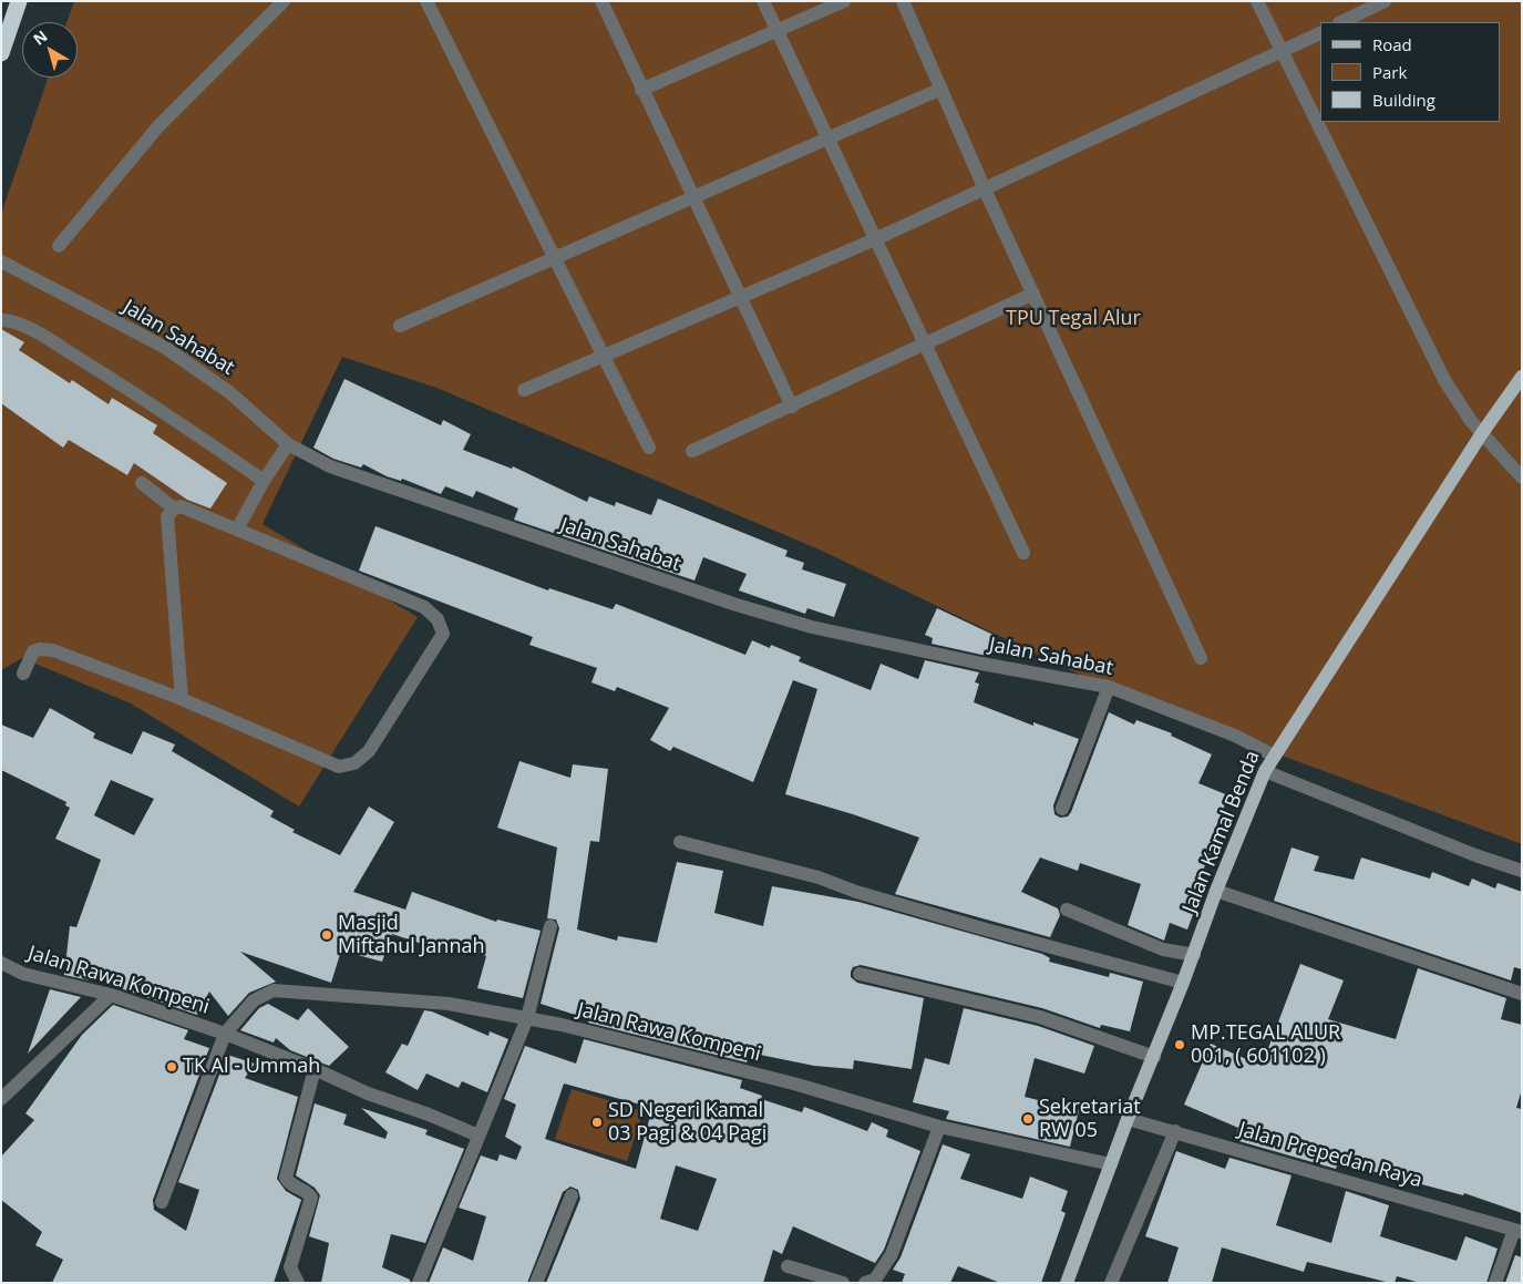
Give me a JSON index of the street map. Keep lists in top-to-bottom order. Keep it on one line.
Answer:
{"streets":{"main road":["Jalan Kamal Benda"],"street":["Jalan Sahabat","Jalan Rawa Kompeni","Jalan Prepedan Raya"]},"crossings":[["Jalan Sahabat","Jalan Kamal Benda"],["Jalan Kamal Benda","Jalan Rawa Kompeni"],["Jalan Kamal Benda","Jalan Prepedan Raya"]],"parks":["TPU Tegal Alur"],"places":["Masjid Miftahul Jannah","MP.TEGAL ALUR 001, ( 601102 )","TK Al - Ummah","Sekretariat RW 05","SD Negeri Kamal 03 Pagi & 04 Pagi"],"legend":["Road","Park","Building"],"north":"top left"}
